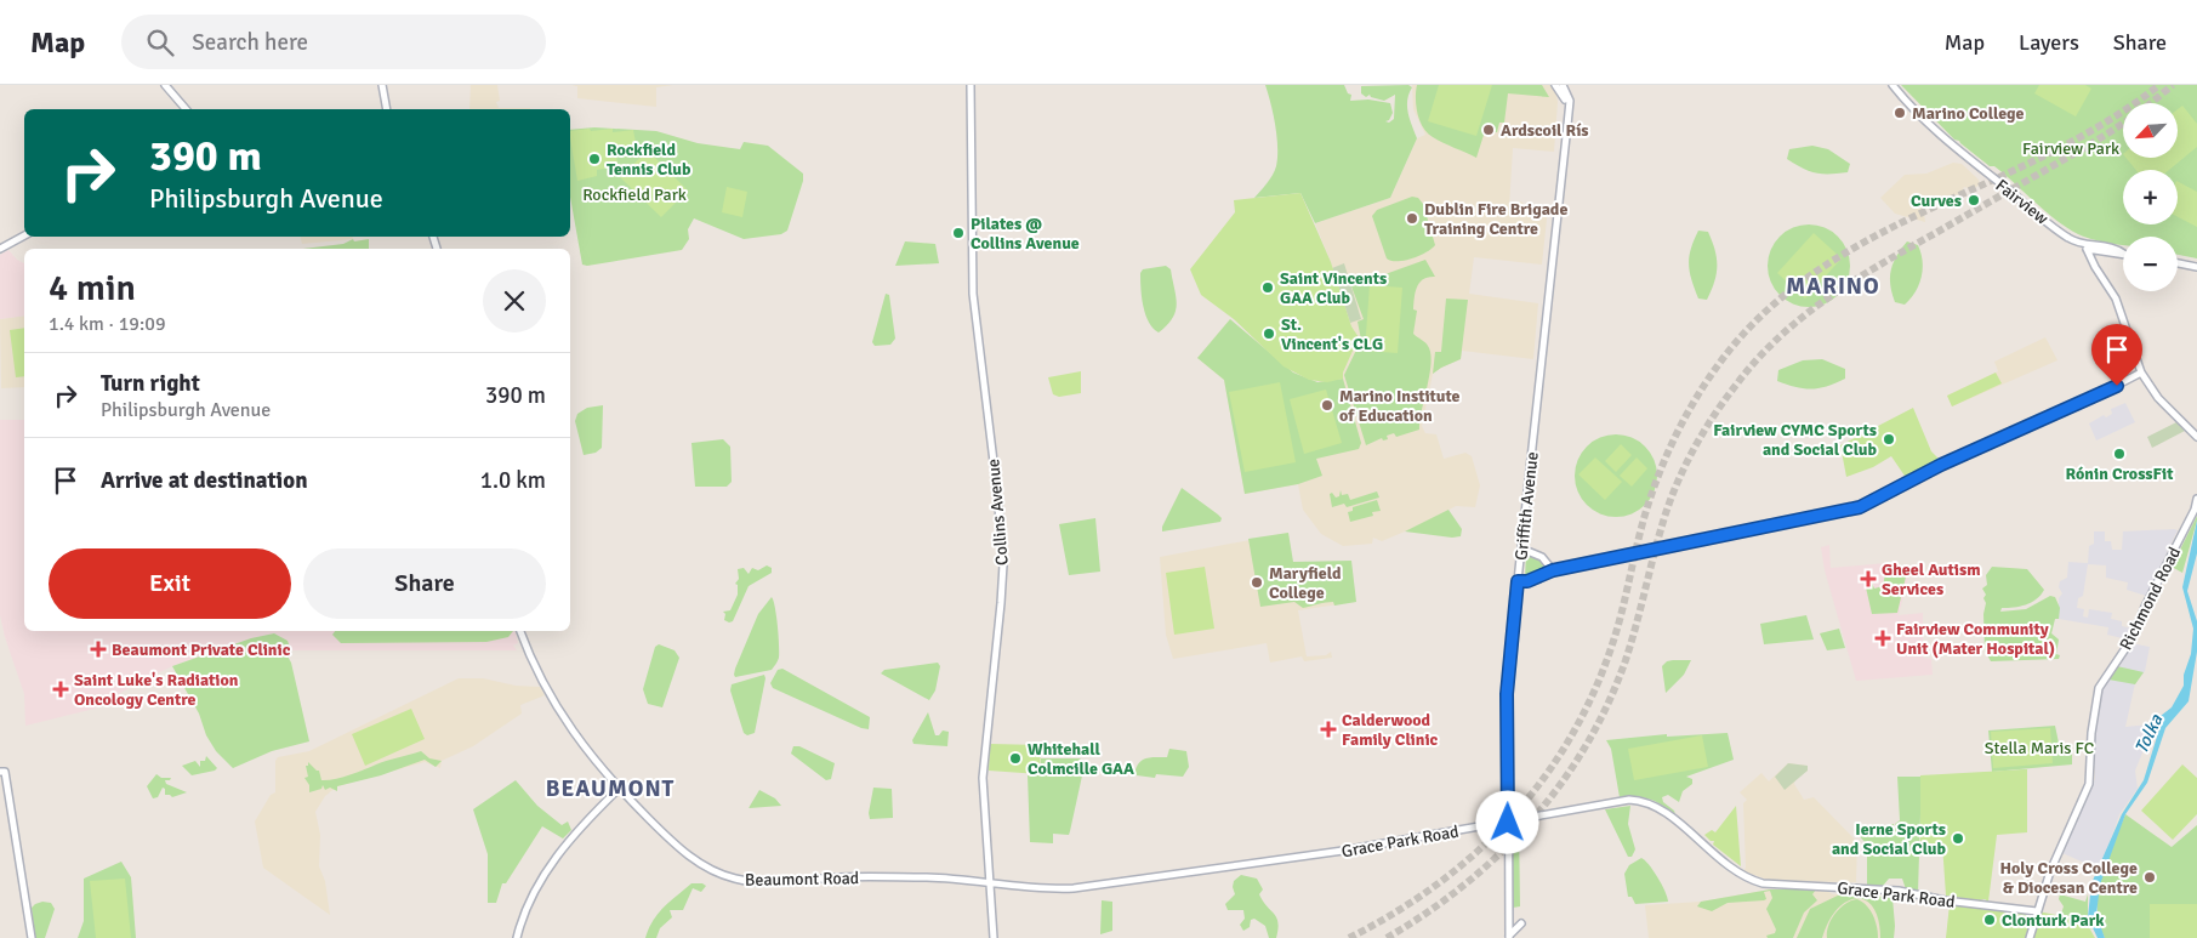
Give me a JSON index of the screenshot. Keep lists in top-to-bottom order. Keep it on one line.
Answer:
{"streets":{"street":["Fairview","Griffith Avenue","Collins Avenue","Richmond Road","Grace Park Road","Beaumont Road"]},"crossings":[["Griffith Avenue","Grace Park Road"],["Collins Avenue","Grace Park Road"],["Collins Avenue","Beaumont Road"],["Richmond Road","Grace Park Road"],["Grace Park Road","Beaumont Road"]],"districts":["MARINO","BEAUMONT"],"water":["Tolka"],"parks":["Fairview Park","Rockfield Park","Stella Maris FC"],"places":{"other":["Marino College","Ardscoil Rís","Rockfield Tennis Club","Curves","Dublin Fire Brigade Training Centre","Pilates @ Collins Avenue","Saint Vincents GAA Club","St. Vincent's CLG","Marino Institute of Education","Fairview CYMC Sports and Social Club","Rónin CrossFit","Maryfield College","Whitehall Colmcille GAA","Ierne Sports and Social Club","Holy Cross College & Diocesan Centre","Clonturk Park"],"health":["Gheel Autism Services","Fairview Community Unit (Mater Hospital)","Beaumont Private Clinic","Saint Luke's Radiation Oncology Centre","Calderwood Family Clinic"]},"north":"bottom left","page":{"header":"Map","search":"Search here","nav":["Map","Layers","Share"],"map_buttons":["+","−"],"turn":["390 m","Philipsburgh Avenue"],"heading":["4 min","1.4 km · 19:09"],"list":[{"name":"Turn right","note":"Philipsburgh Avenue","value":"390 m"},{"name":"Arrive at destination","value":"1.0 km"}],"buttons":["Exit","Share"]}}
